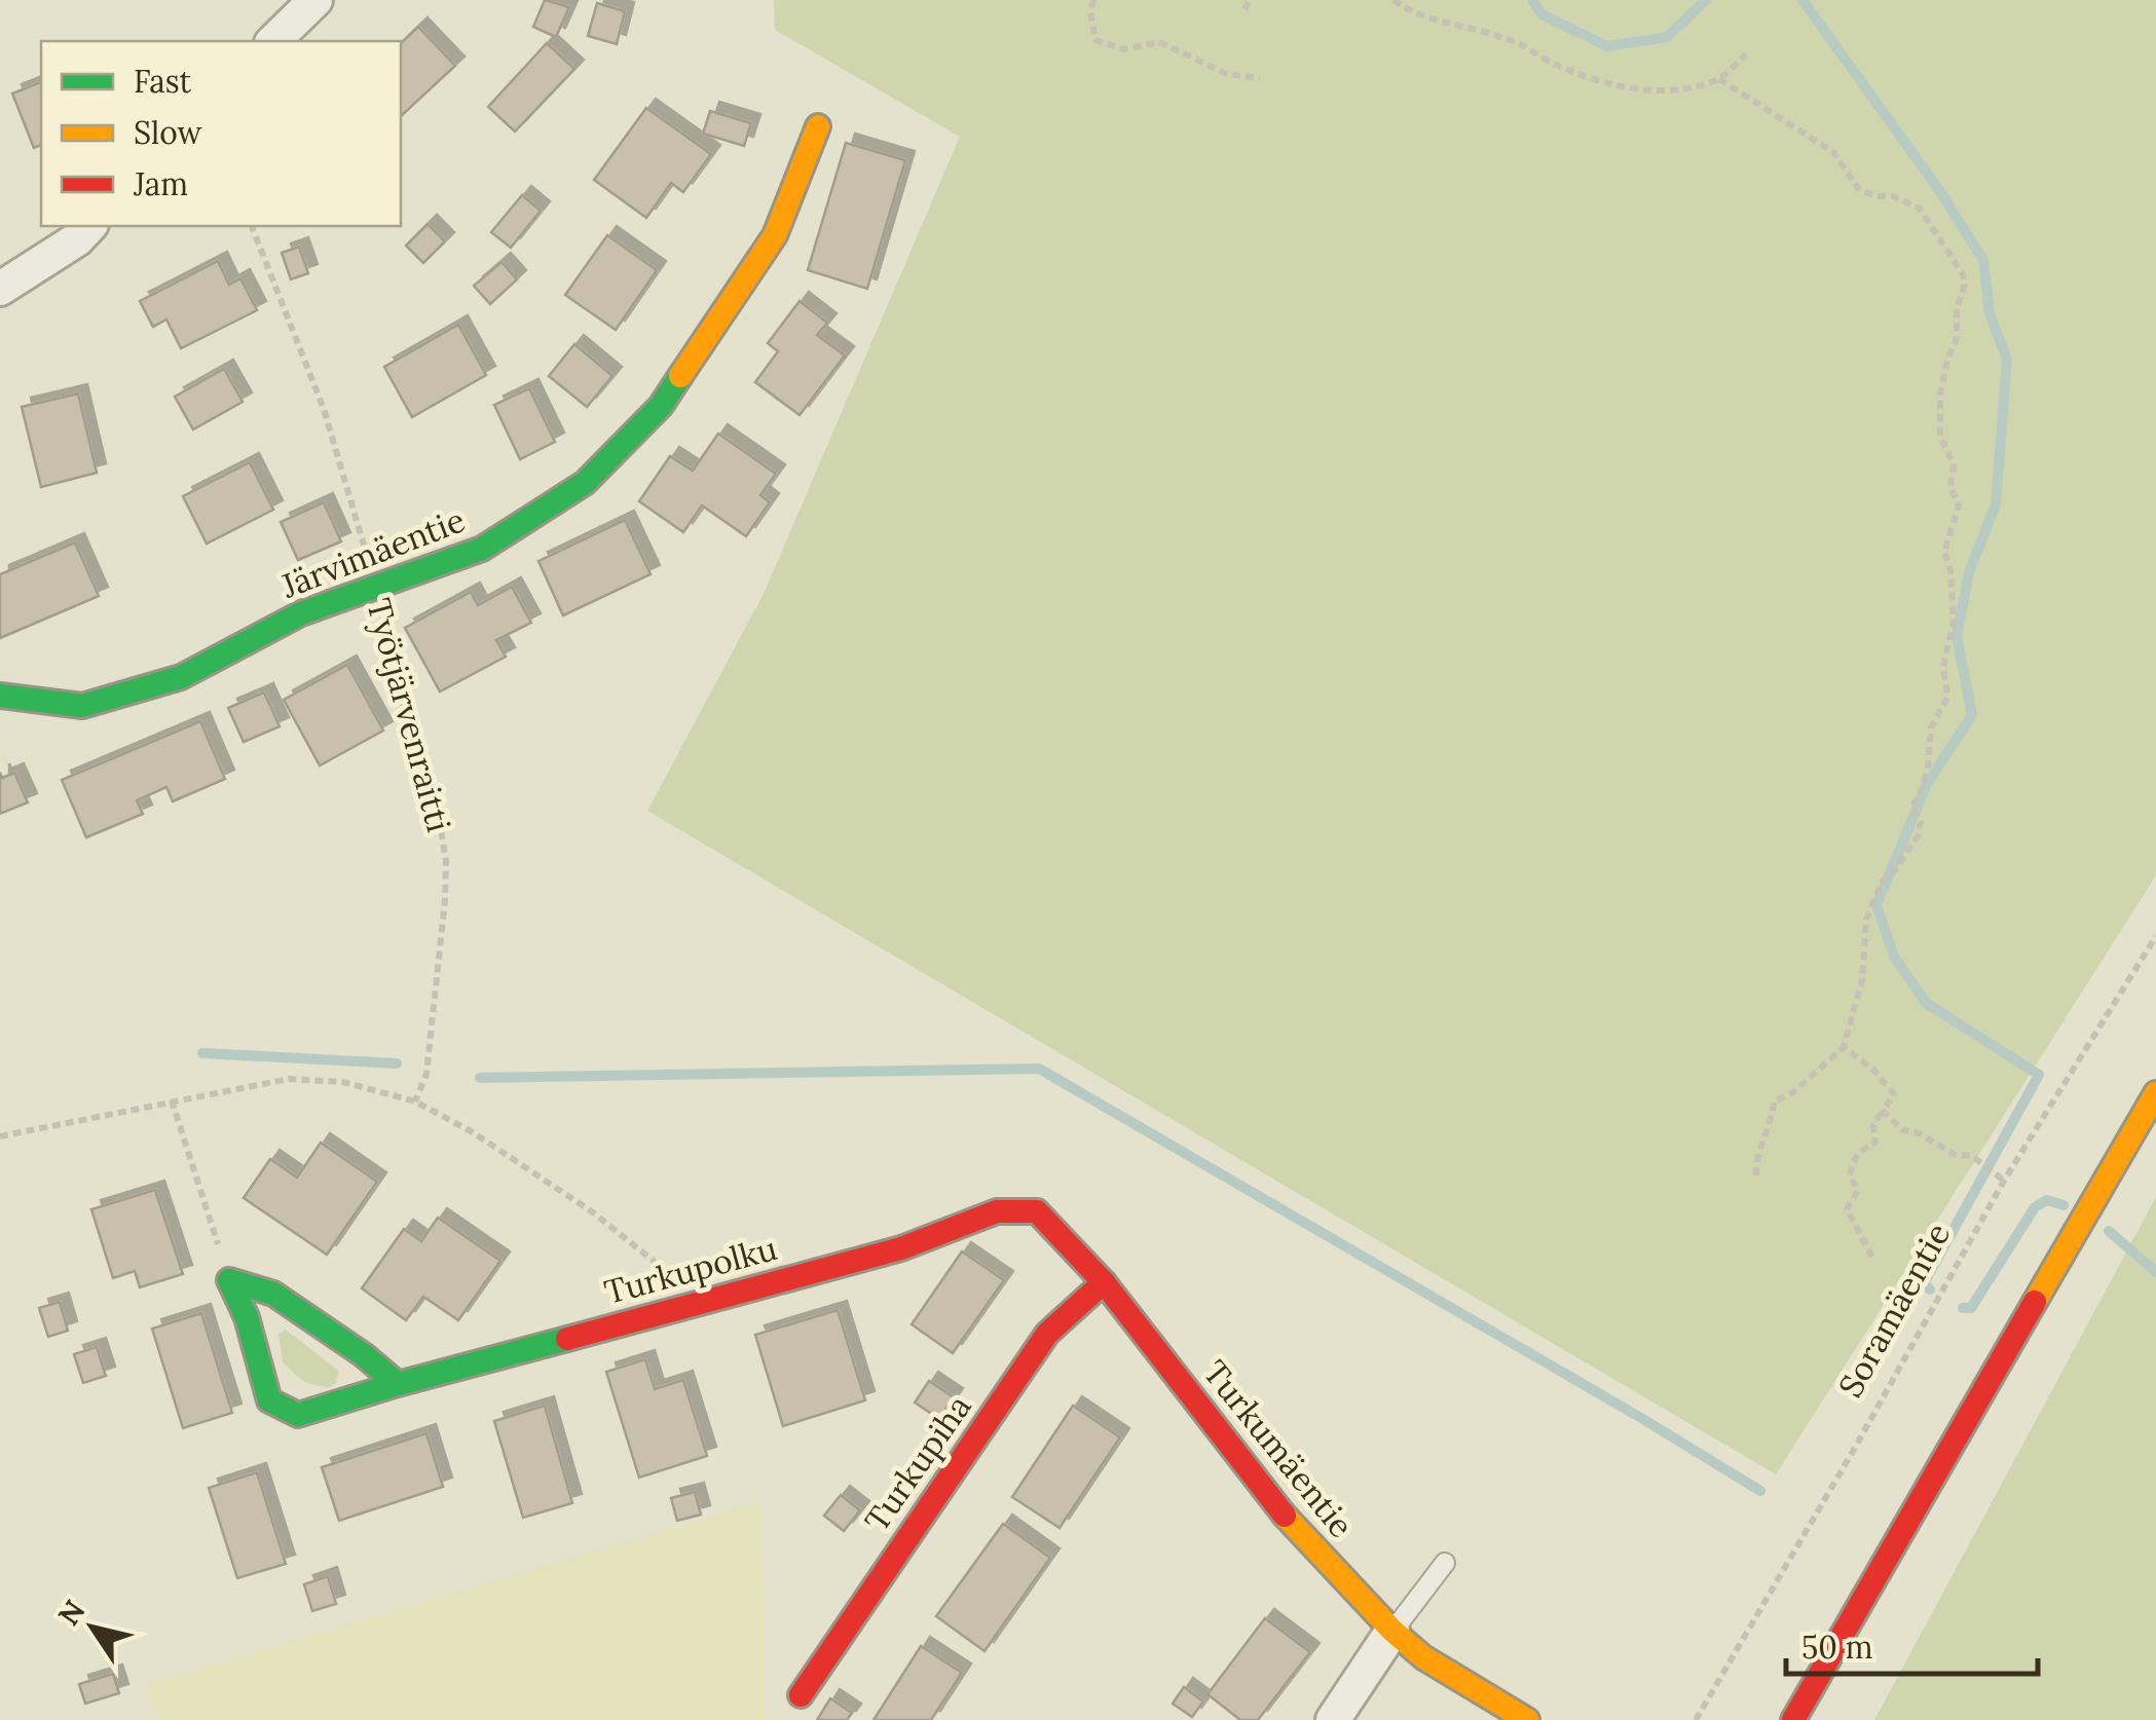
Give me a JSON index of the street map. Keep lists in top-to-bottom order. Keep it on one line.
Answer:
{"streets":{"street":["Järvimäentie","Turkupolku","Turkumäentie","Turkupiha"],"path":["Työtjärvenraitti","Soramäentie"]},"crossings":[["Järvimäentie","Työtjärvenraitti"],["Turkupolku","Turkumäentie"],["Turkumäentie","Turkupiha"]],"legend":["Fast","Slow","Jam"],"scale_bar":"50 m","north":"top left"}
